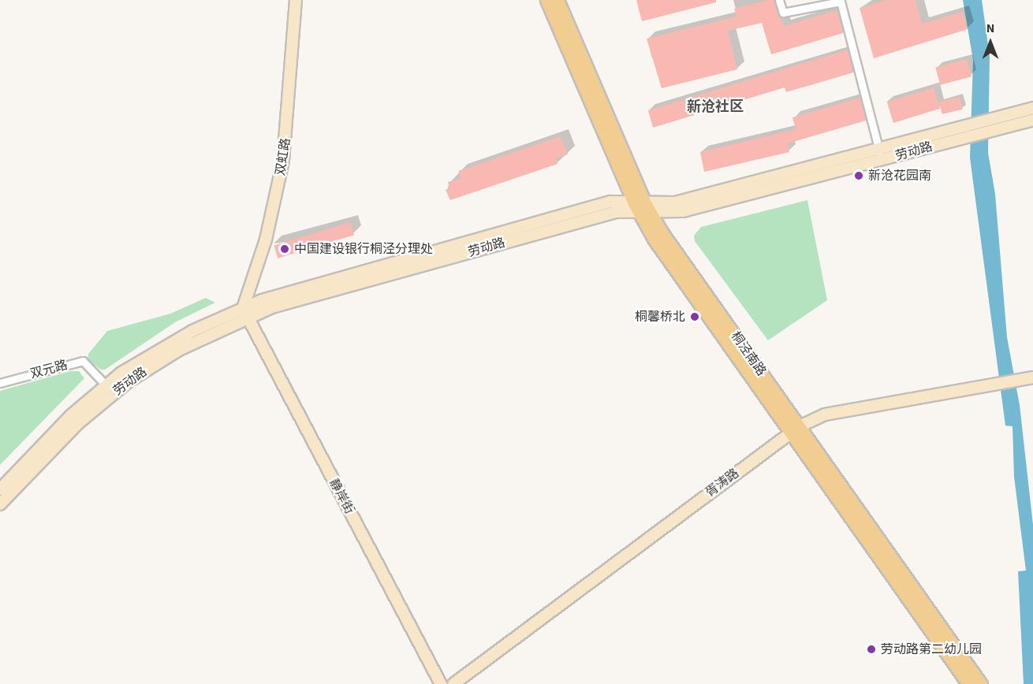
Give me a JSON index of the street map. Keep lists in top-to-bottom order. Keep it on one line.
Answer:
{"streets":{"main road":["劳动路","双虹路","桐泾南路","胥涛路","静岸街"],"street":["双元路"]},"crossings":[["劳动路","双虹路"],["劳动路","桐泾南路"],["劳动路","双元路"],["劳动路","静岸街"],["双虹路","静岸街"],["桐泾南路","胥涛路"]],"districts":["新沧社区"],"places":["新沧花园南","中国建设银行桐泾分理处","桐馨桥北","劳动路第二幼儿园"],"north":"top"}
